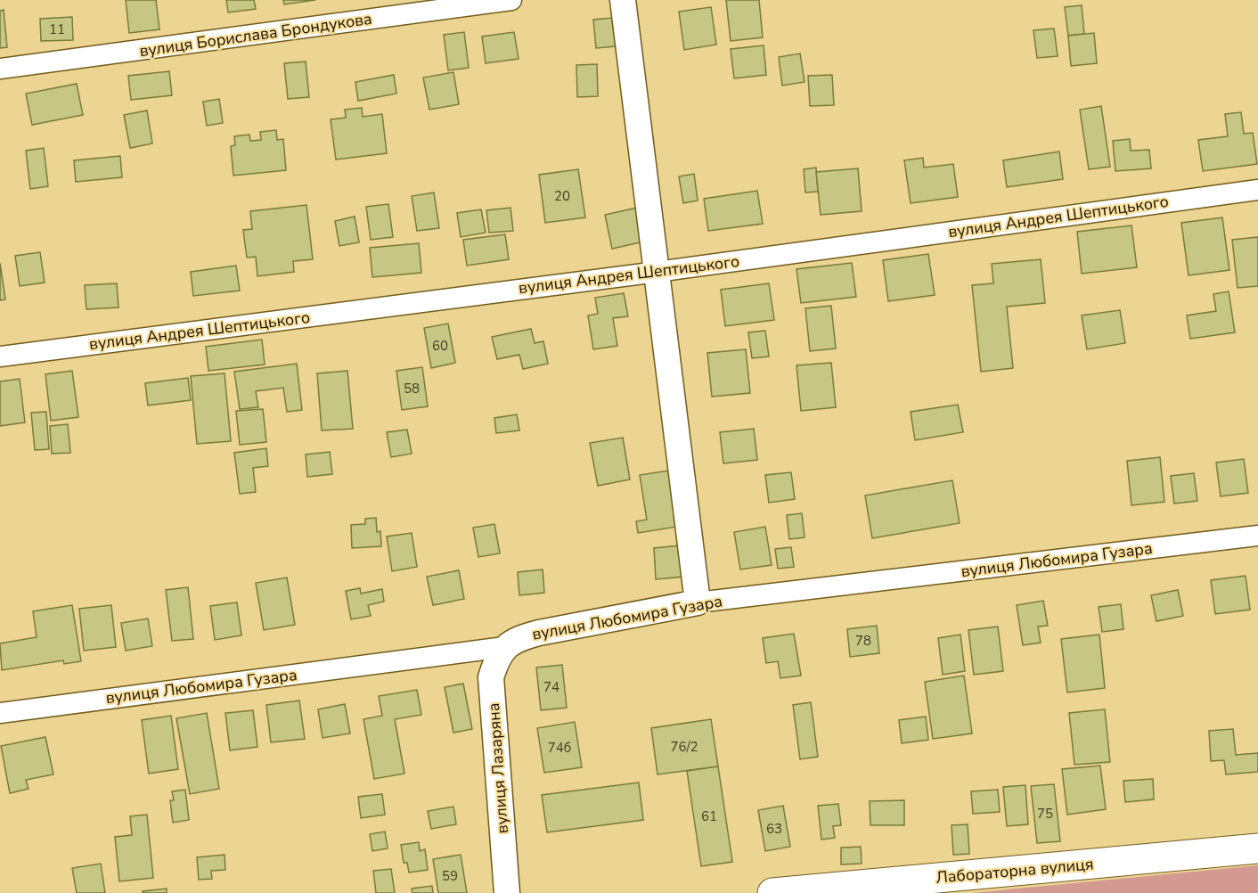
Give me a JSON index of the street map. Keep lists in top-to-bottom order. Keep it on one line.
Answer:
{"streets":{"main road":["Лабораторна вулиця"],"street":["вулиця Борислава Брондукова","вулиця Андрея Шептицького","вулиця Любомира Гузара","вулиця Лазаряна"]},"crossings":[["вулиця Любомира Гузара","вулиця Лазаряна"]],"house_numbers":["11","20","60","58","78","74","76/2","74б","75","61","63","59"]}
